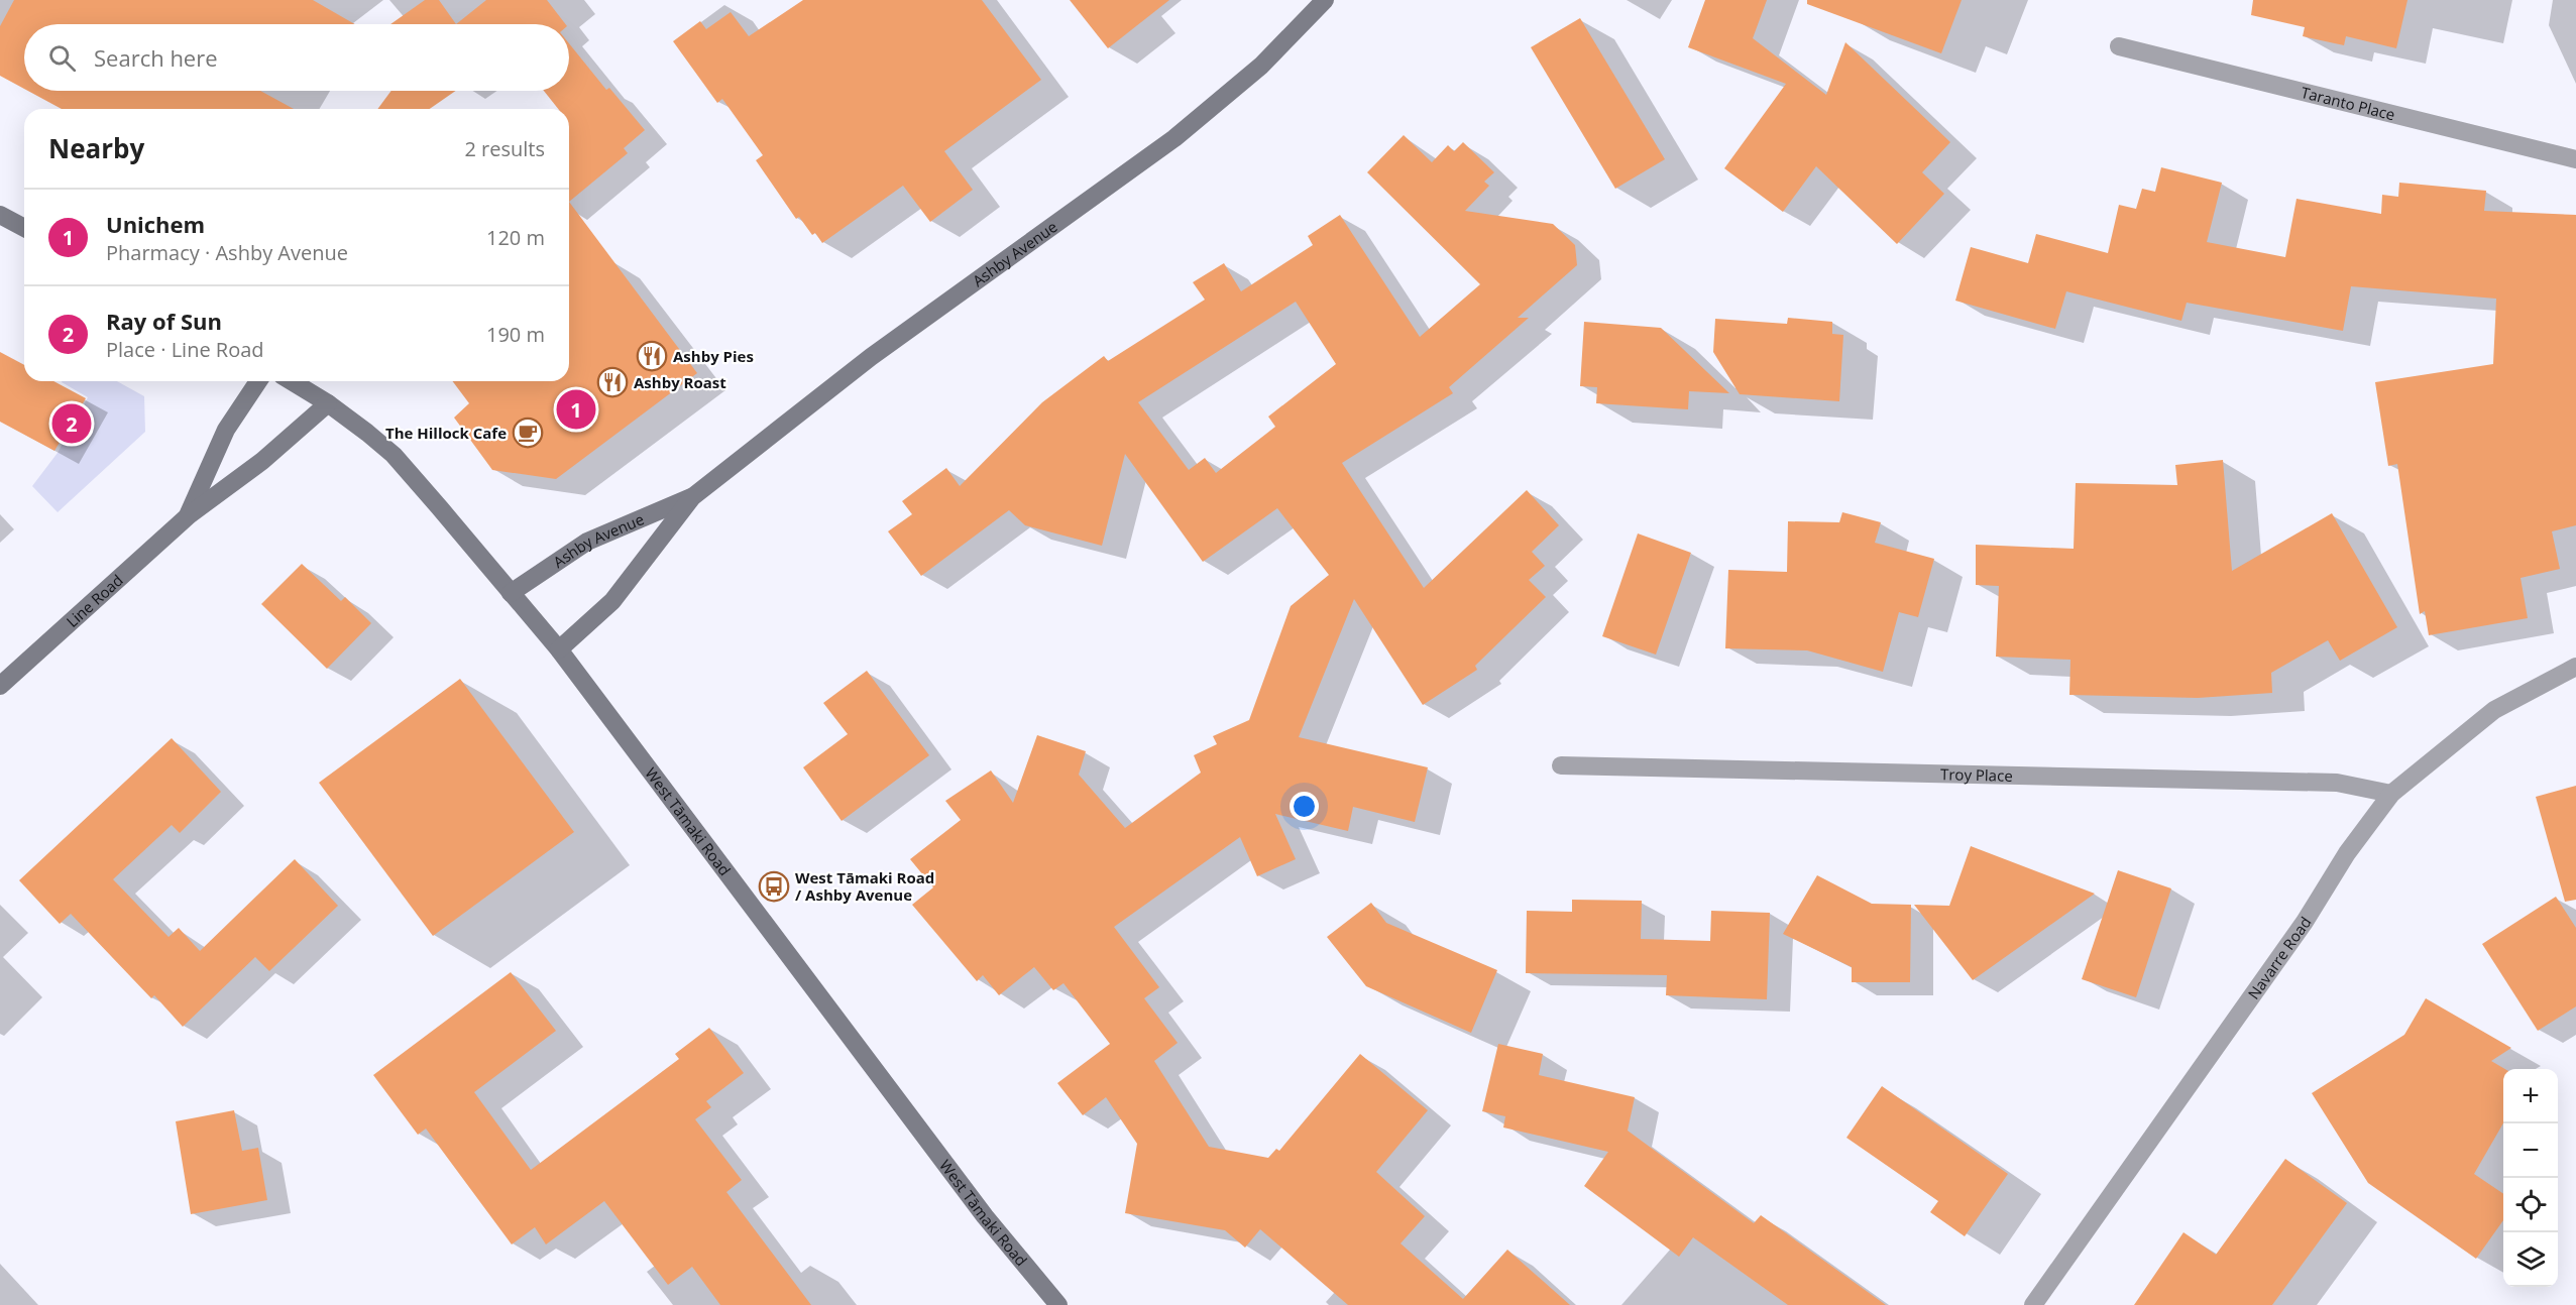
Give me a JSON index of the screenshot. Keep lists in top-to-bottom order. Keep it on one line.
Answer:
{"streets":{"main road":["Ashby Avenue","Line Road","West Tāmaki Road"],"street":["Taranto Place","Troy Place","Navarre Road"]},"crossings":[["Ashby Avenue","West Tāmaki Road"],["Line Road","West Tāmaki Road"],["Troy Place","Navarre Road"]],"places":{"restaurant":["Ashby Pies","Ashby Roast"],"cafe":["The Hillock Cafe"],"bus stop":["West Tāmaki Road / Ashby Avenue"]},"page":{"search":"Search here","heading":["Nearby","2 results"],"list":[{"mark":"1","name":"Unichem","note":"Pharmacy · Ashby Avenue","value":"120 m"},{"mark":"2","name":"Ray of Sun","note":"Place · Line Road","value":"190 m"}],"pins":["1","2"],"map_buttons":["+","−"]}}
